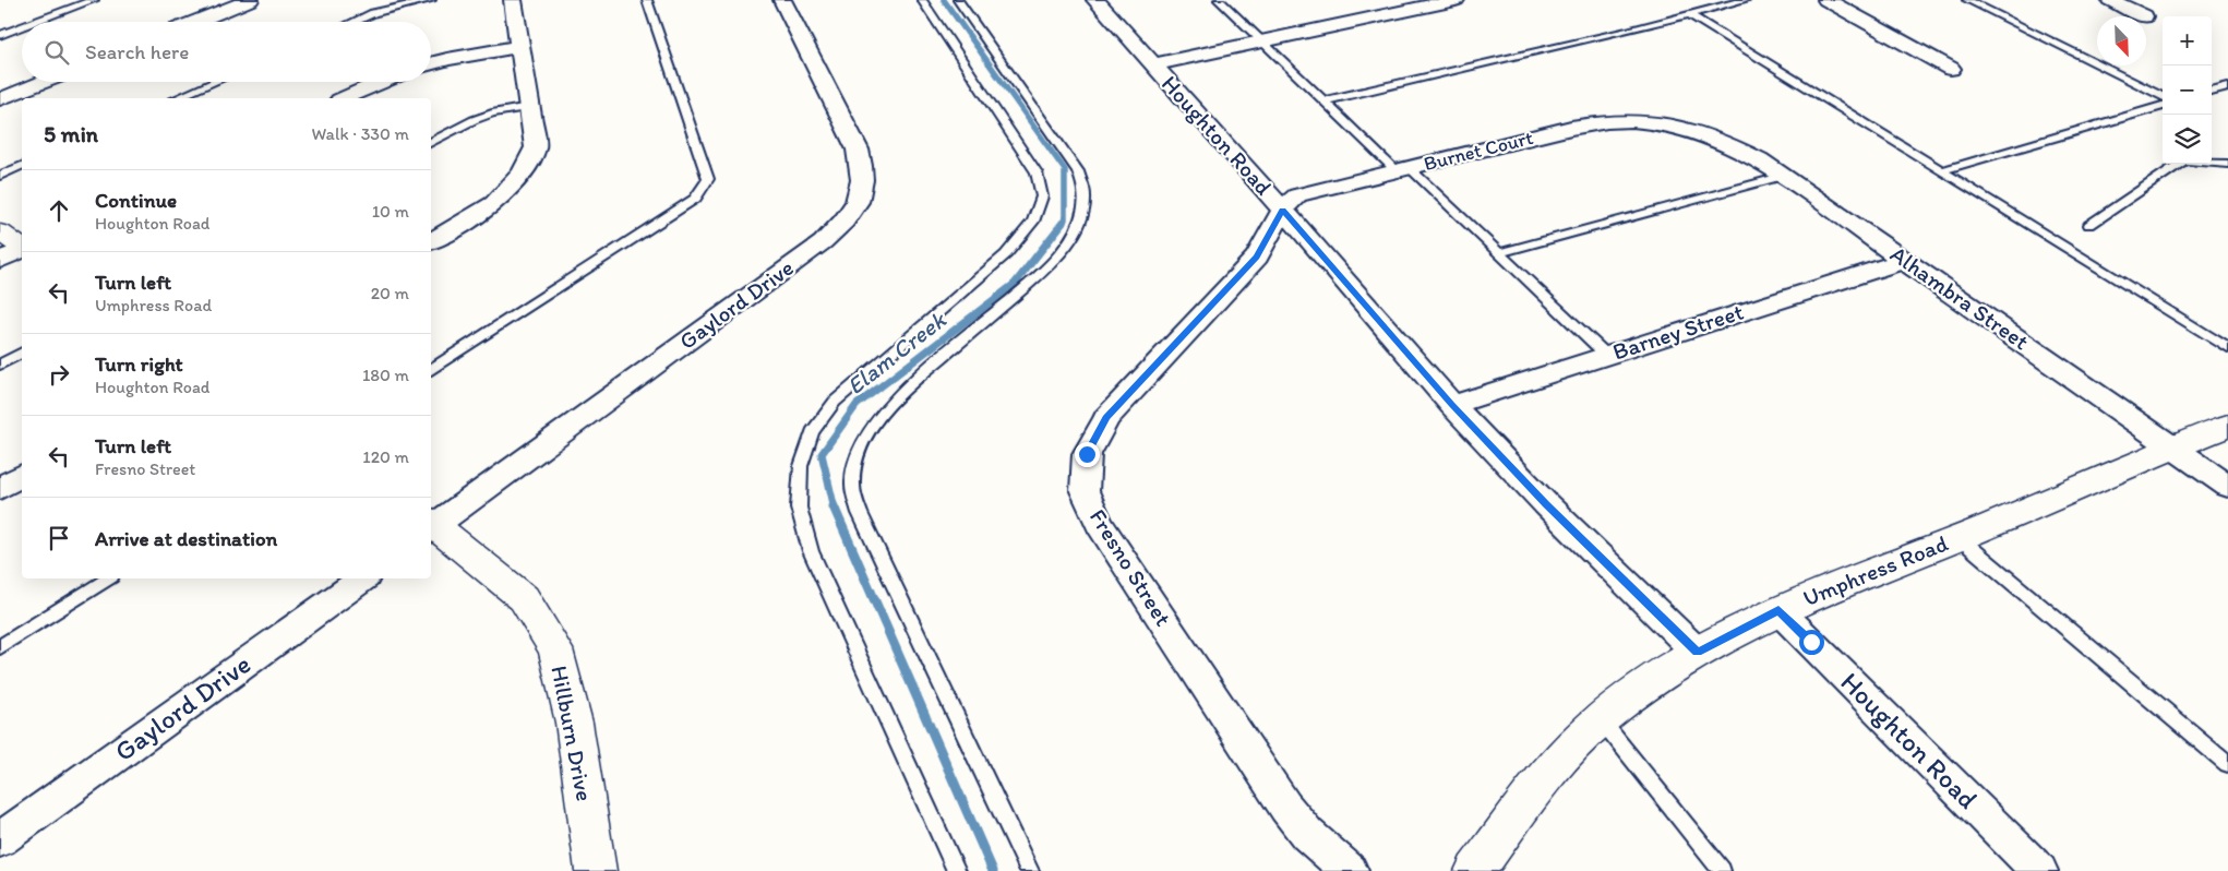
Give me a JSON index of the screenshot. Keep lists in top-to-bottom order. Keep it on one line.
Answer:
{"streets":{"street":["Houghton Road","Burnet Court","Alhambra Street","Gaylord Drive","Barney Street","Fresno Street","Umphress Road","Hillburn Drive"]},"crossings":[["Houghton Road","Burnet Court"],["Houghton Road","Barney Street"],["Houghton Road","Fresno Street"],["Houghton Road","Umphress Road"],["Burnet Court","Alhambra Street"],["Burnet Court","Fresno Street"],["Alhambra Street","Barney Street"],["Alhambra Street","Umphress Road"],["Gaylord Drive","Hillburn Drive"]],"water":["Elam Creek"],"north":"bottom right","page":{"map_buttons":["+","−"],"search":"Search here","heading":["5 min","Walk · 330 m"],"list":[["Continue","Houghton Road","10 m"],["Turn left","Umphress Road","20 m"],["Turn right","Houghton Road","180 m"],["Turn left","Fresno Street","120 m"],"Arrive at destination"]}}
